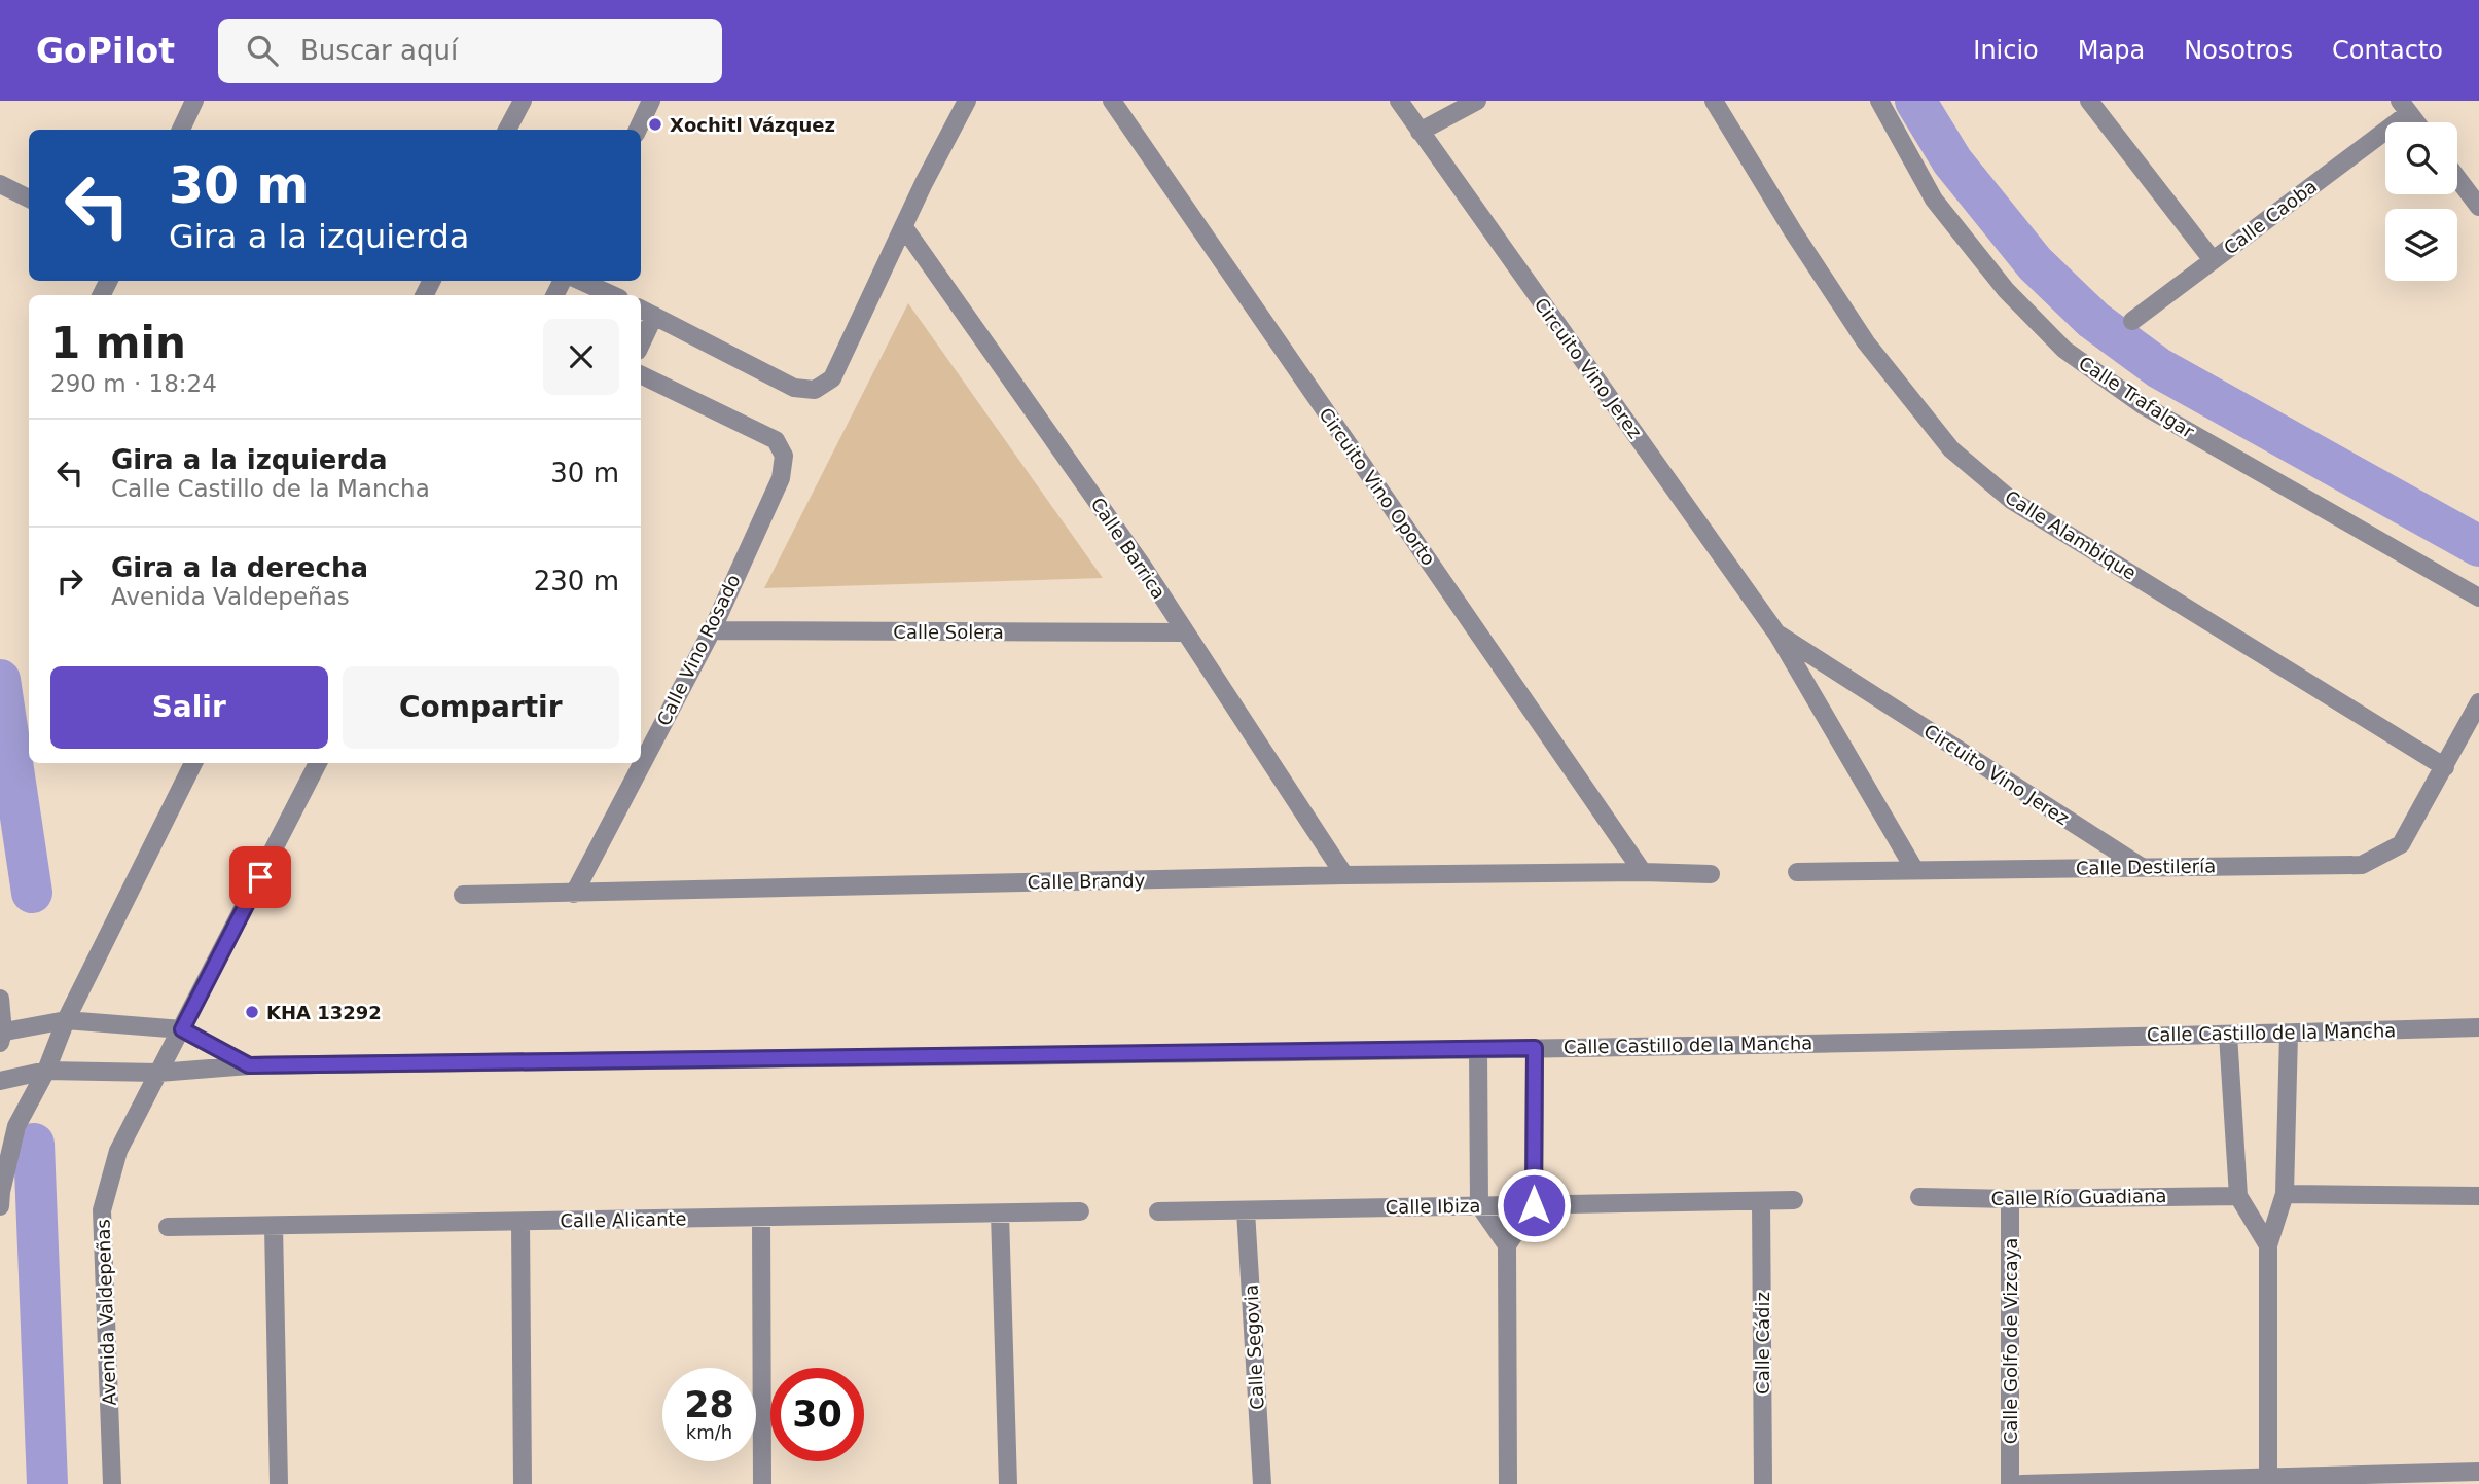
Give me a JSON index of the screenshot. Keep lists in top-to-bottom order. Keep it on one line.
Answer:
{"streets":{"street":["Calle Caoba","Circuito Vino Jerez","Calle Trafalgar","Circuito Vino Oporto","Calle Alambique","Calle Barrica","Calle Solera","Calle Vino Rosado","Calle Destilería","Calle Brandy","Calle Castillo de la Mancha","Calle Río Guadiana","Calle Ibiza","Calle Alicante","Avenida Valdepeñas","Calle Golfo de Vizcaya","Calle Cádiz","Calle Segovia"]},"crossings":[["Circuito Vino Jerez","Calle Destilería"],["Circuito Vino Oporto","Calle Brandy"],["Calle Alambique","Calle Destilería"],["Calle Barrica","Calle Solera"],["Calle Barrica","Calle Brandy"],["Calle Solera","Calle Vino Rosado"],["Calle Vino Rosado","Calle Brandy"],["Calle Castillo de la Mancha","Avenida Valdepeñas"],["Calle Río Guadiana","Calle Golfo de Vizcaya"],["Calle Ibiza","Calle Cádiz"],["Calle Ibiza","Calle Segovia"]],"places":["Xochitl Vázquez","KHA 13292"],"page":{"header":"GoPilot","search":"Buscar aquí","nav":["Inicio","Mapa","Nosotros","Contacto"],"turn":["30 m","Gira a la izquierda"],"heading":["1 min","290 m · 18:24"],"list":[{"name":"Gira a la izquierda","note":"Calle Castillo de la Mancha","value":"30 m"},{"name":"Gira a la derecha","note":"Avenida Valdepeñas","value":"230 m"}],"buttons":["Salir","Compartir"],"speed":"28 km/h","limit":"30"}}
